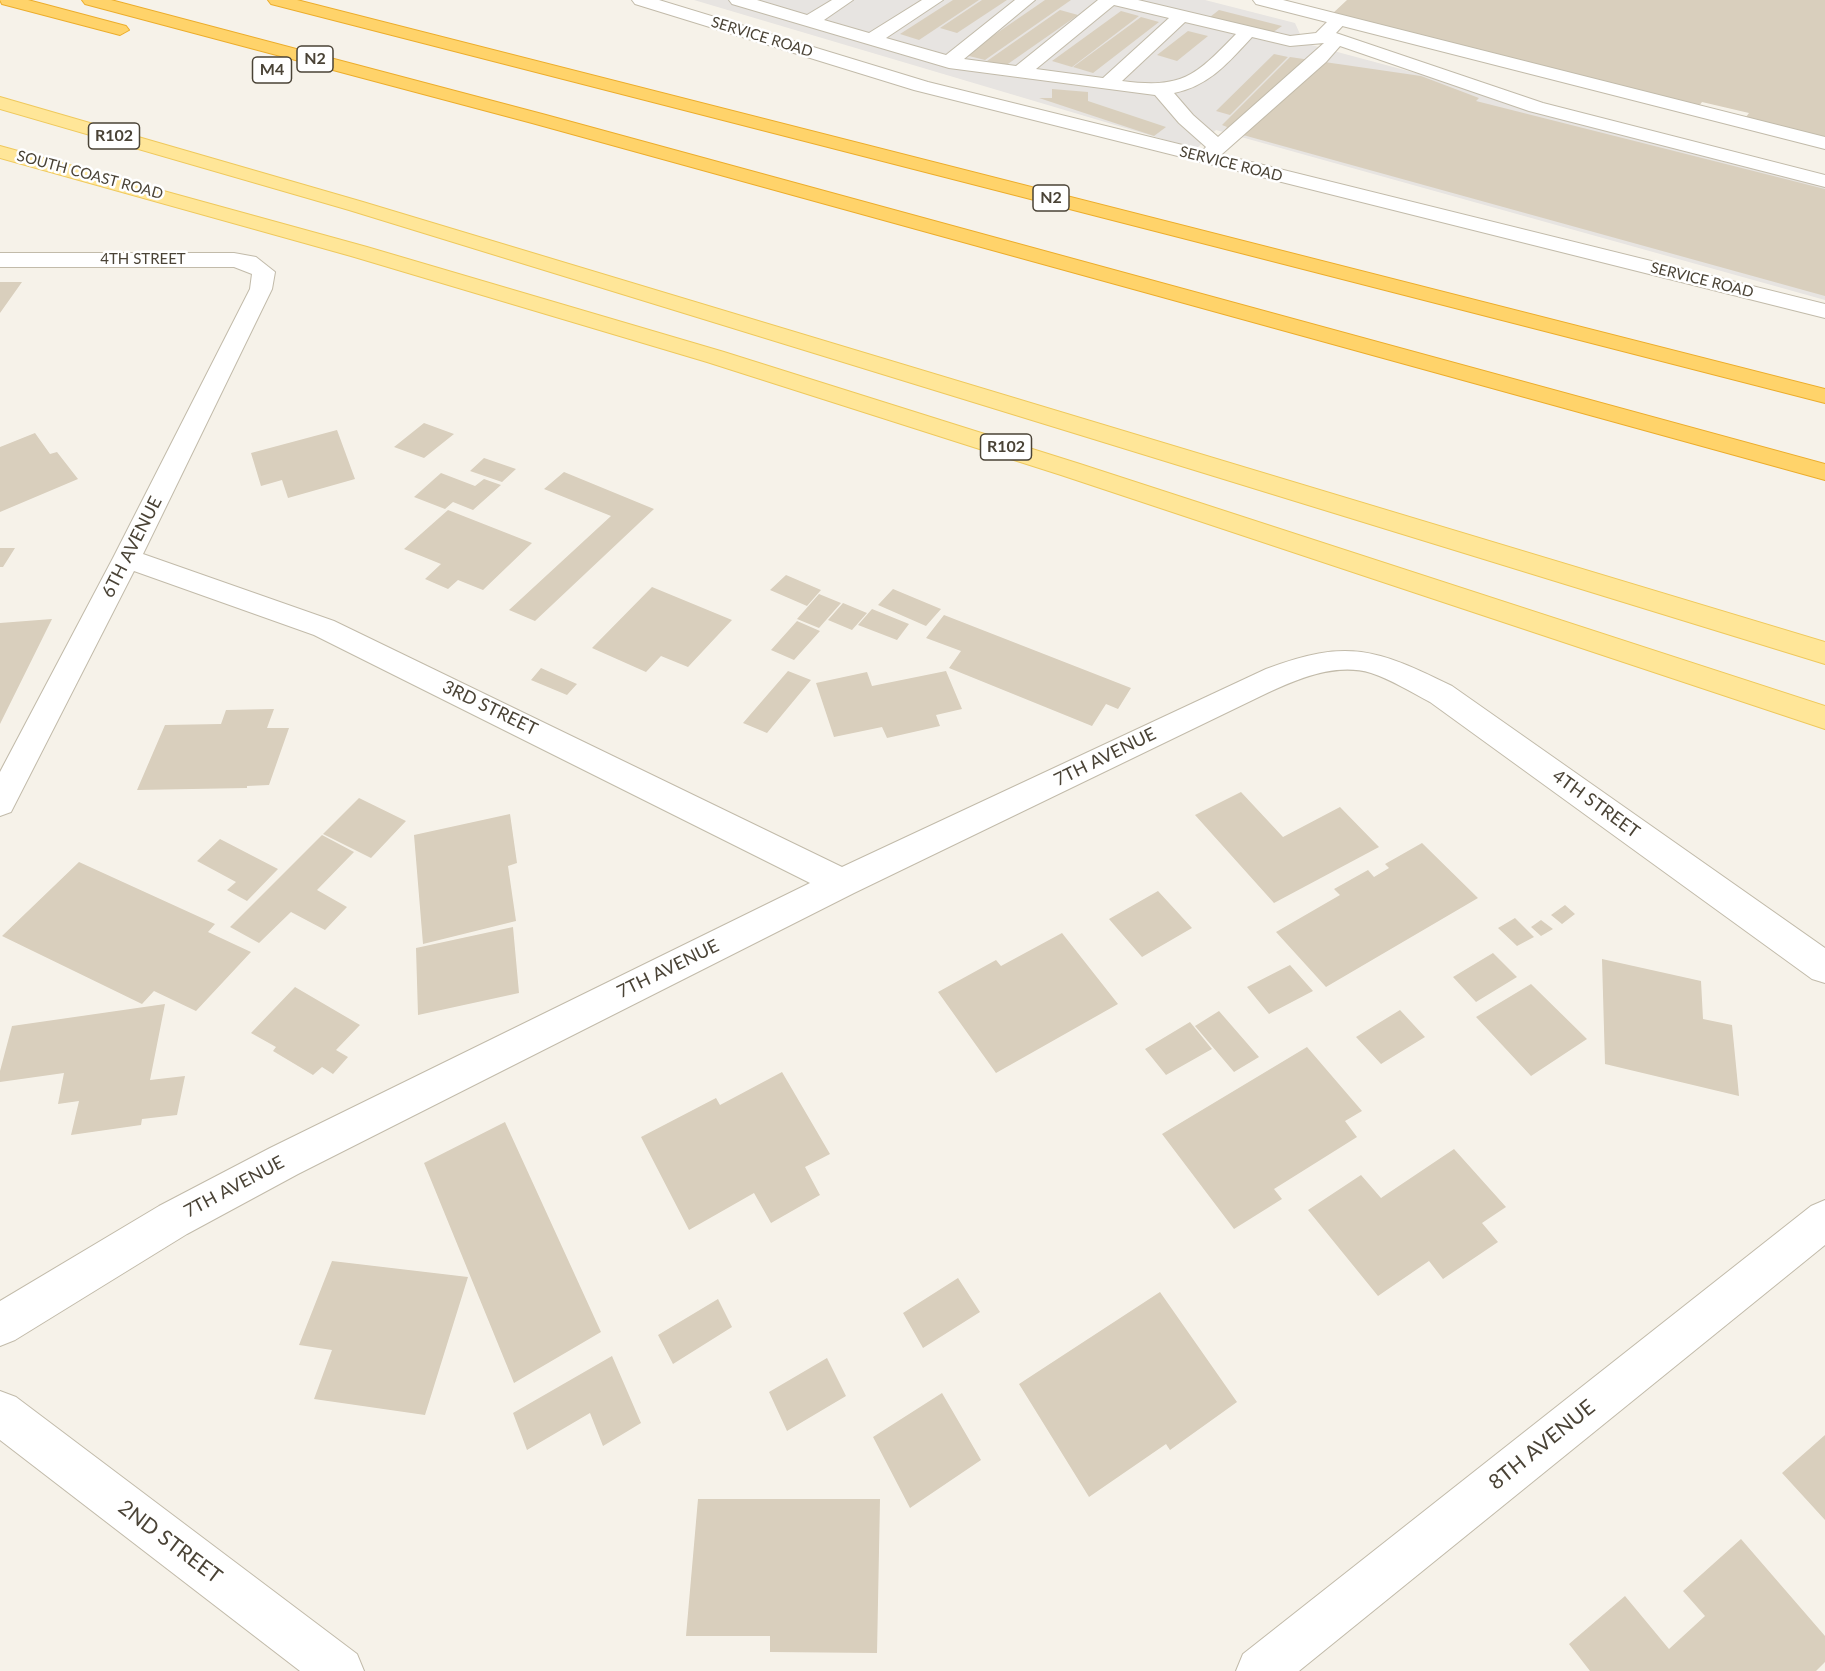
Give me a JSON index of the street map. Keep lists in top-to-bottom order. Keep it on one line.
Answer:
{"streets":{"highway":["N2"],"main road":["R102","SOUTH COAST ROAD"],"street":["SERVICE ROAD","4TH STREET","6TH AVENUE","3RD STREET","7TH AVENUE","8TH AVENUE","2ND STREET"]},"crossings":[["4TH STREET","6TH AVENUE"],["4TH STREET","7TH AVENUE"],["6TH AVENUE","3RD STREET"],["3RD STREET","7TH AVENUE"]]}
